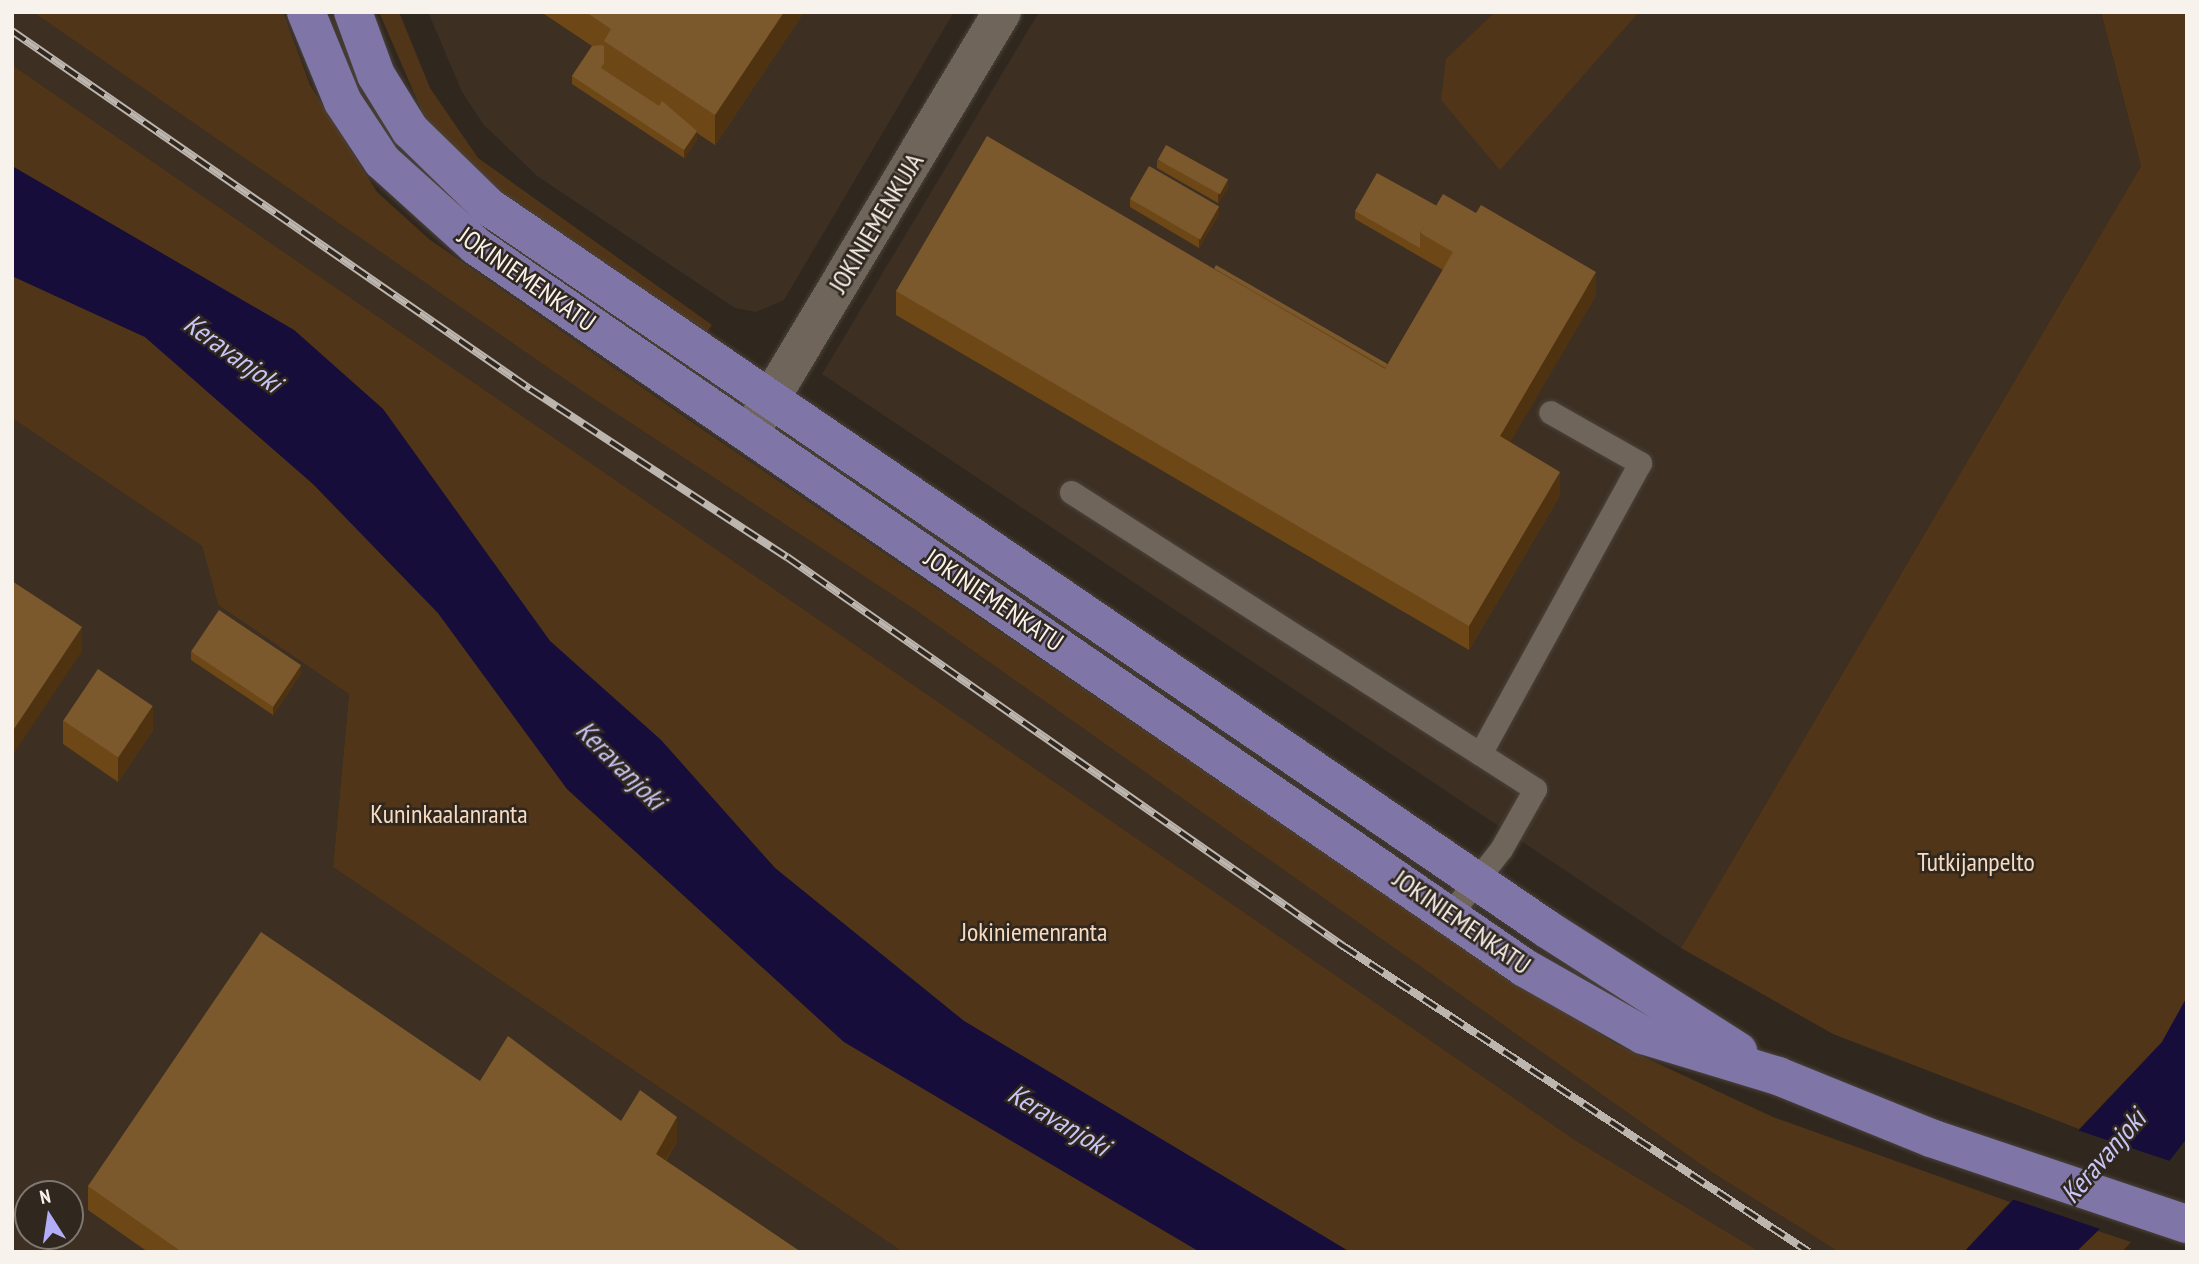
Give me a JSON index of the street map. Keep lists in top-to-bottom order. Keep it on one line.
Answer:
{"streets":{"main road":["JOKINIEMENKATU"],"street":["JOKINIEMENKUJA"]},"crossings":[["JOKINIEMENKUJA","JOKINIEMENKATU"]],"water":["Keravanjoki"],"parks":["Kuninkaalanranta","Tutkijanpelto","Jokiniemenranta"],"north":"top"}
